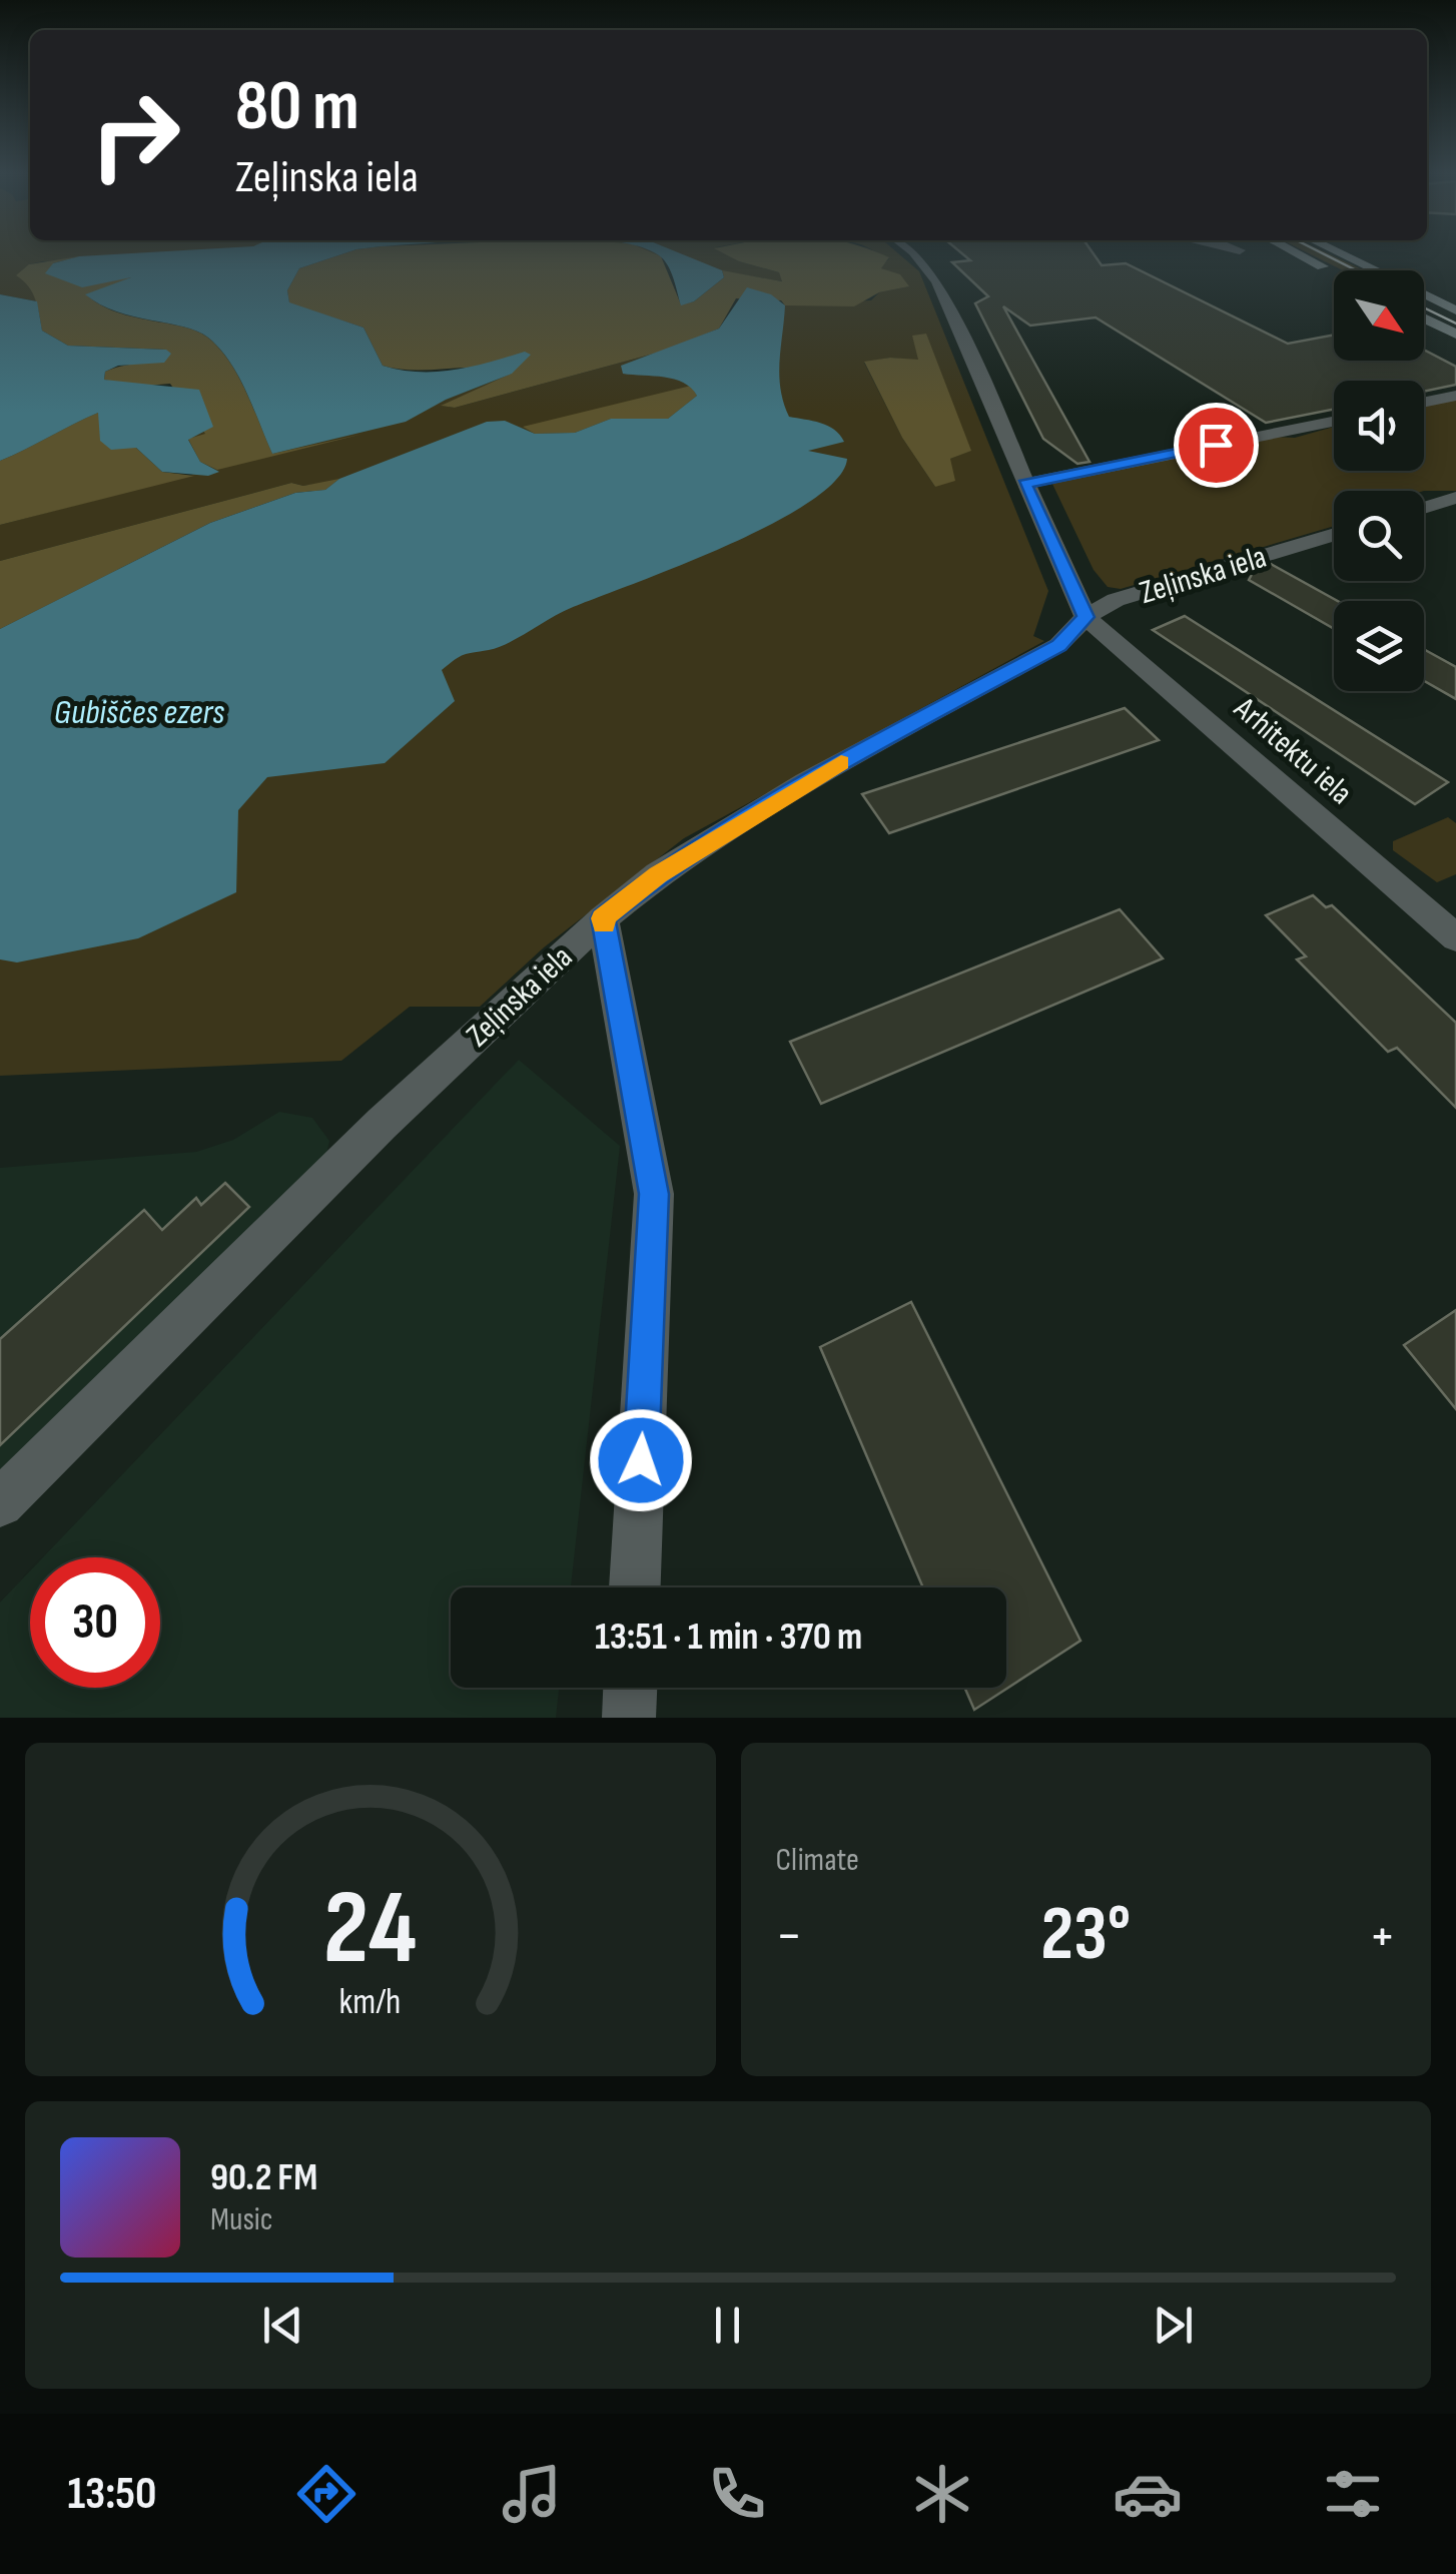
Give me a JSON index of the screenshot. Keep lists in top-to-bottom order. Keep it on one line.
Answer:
{"streets":{"street":["Zeļinska iela","Arhitektu iela"]},"crossings":[["Zeļinska iela","Arhitektu iela"]],"water":["Gubiščes ezers"],"north":"bottom right","page":{"turn":["80 m","Zeļinska iela"],"limit":"30","trip":"13:51 · 1 min · 370 m","tile":"Climate","heat":["−","23°","+"],"song":["90.2 FM","Music"],"tabs":"13:50","gauge":["24","km/h"]}}
